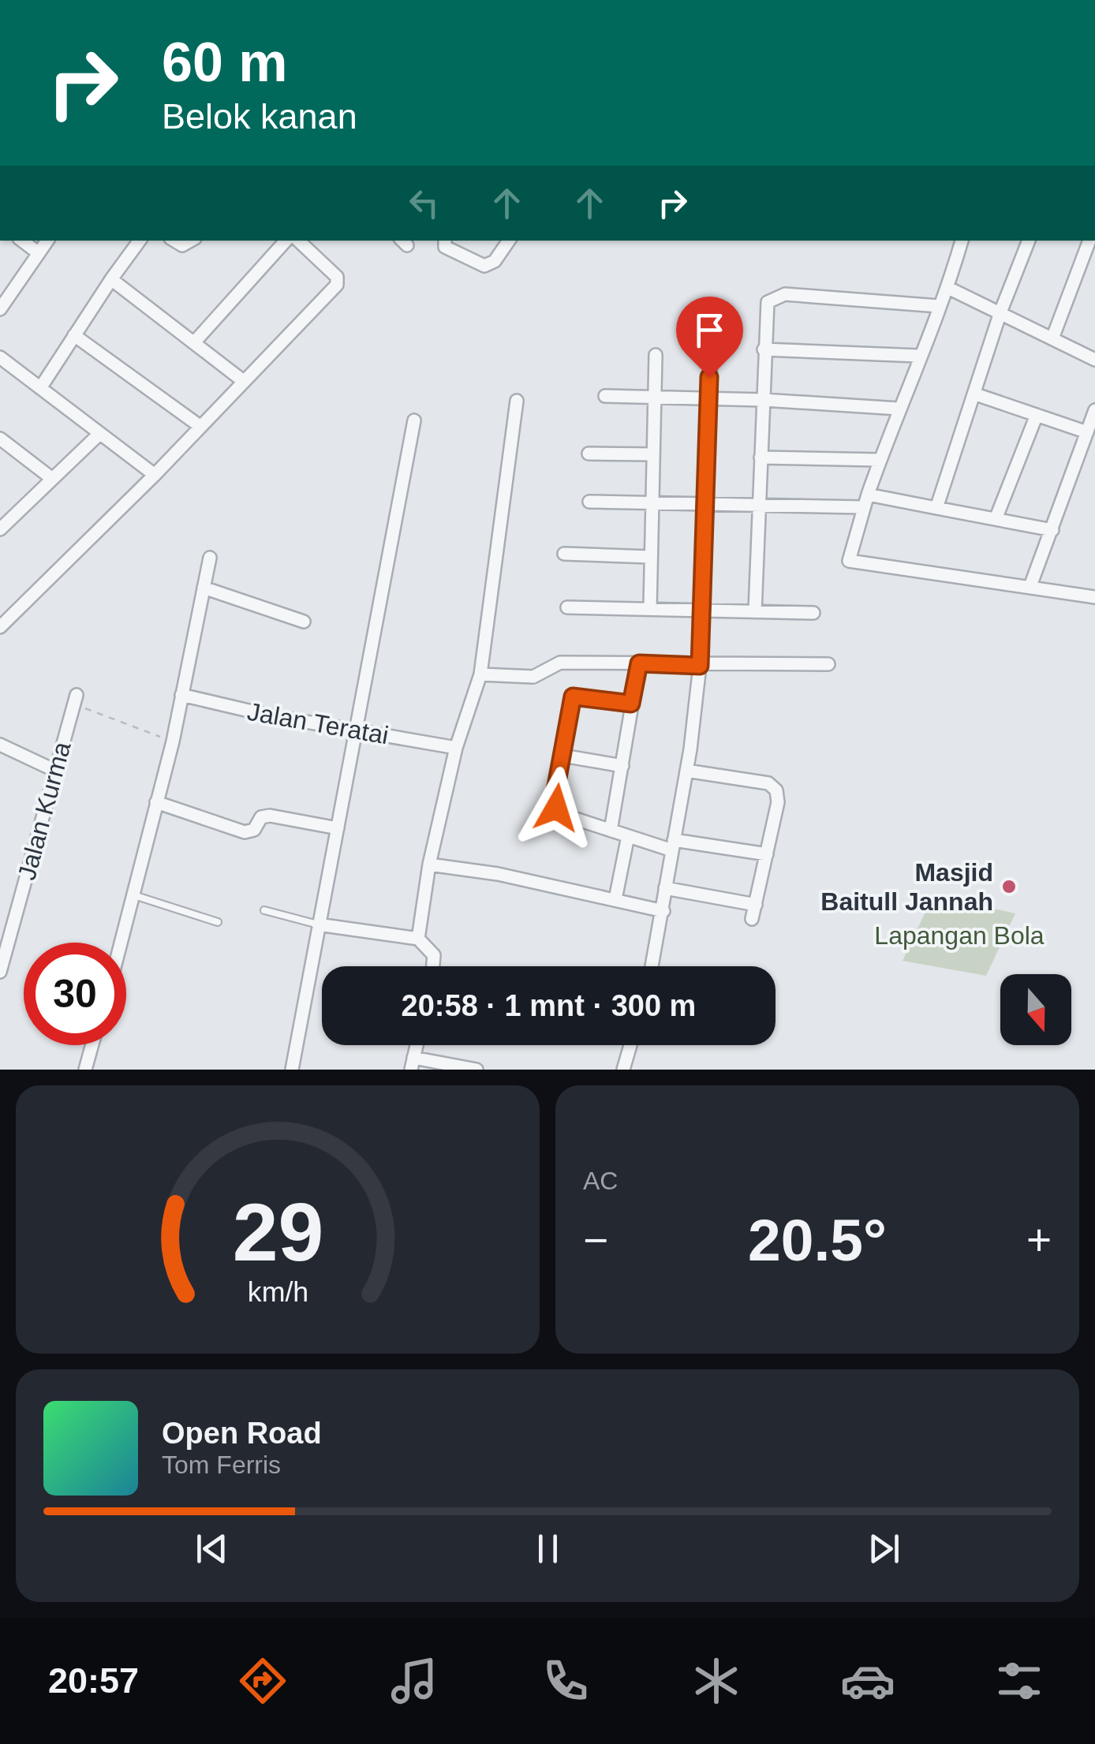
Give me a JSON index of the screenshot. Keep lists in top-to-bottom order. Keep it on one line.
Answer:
{"streets":{"street":["Jalan Teratai","Jalan Kurma"]},"parks":["Lapangan Bola"],"places":["Masjid Baitull Jannah"],"north":"bottom","page":{"turn":["60 m","Belok kanan"],"limit":"30","trip":"20:58 · 1 mnt · 300 m","tile":"AC","heat":["−","20.5°","+"],"song":["Open Road","Tom Ferris"],"tabs":"20:57","gauge":["29","km/h"]}}
